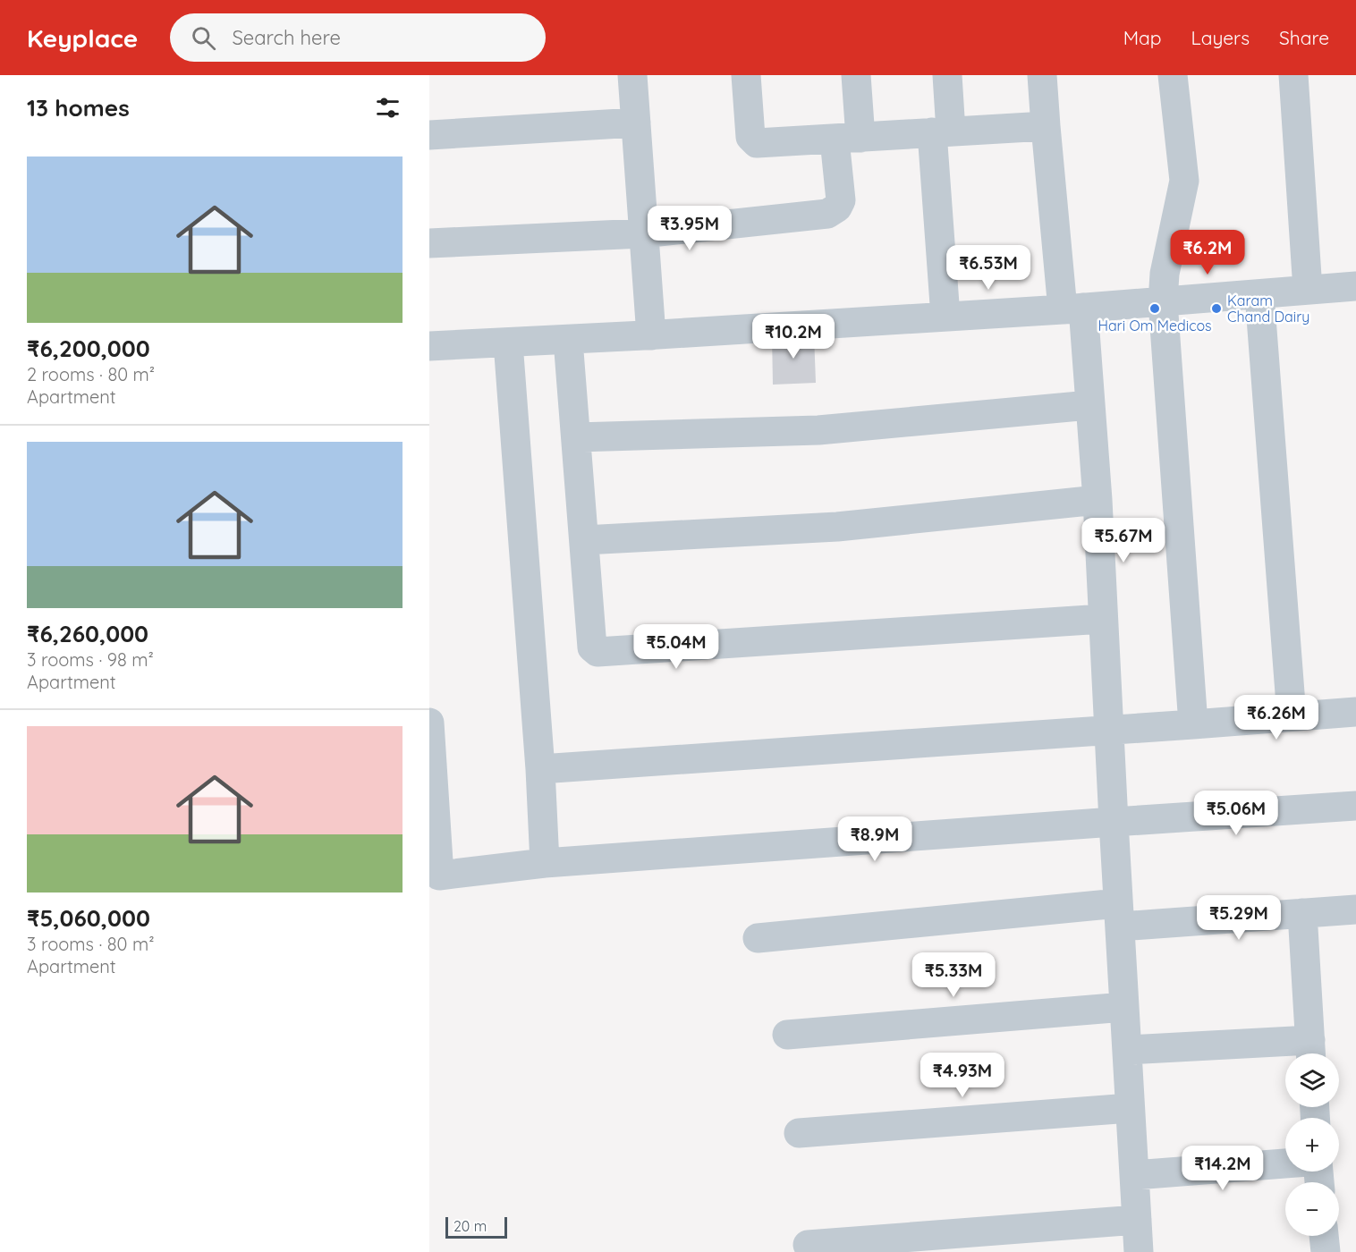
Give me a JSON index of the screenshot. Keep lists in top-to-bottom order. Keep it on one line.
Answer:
{"places":["Hari Om Medicos","Karam Chand Dairy"],"scale_bar":"20 m","page":{"header":"Keyplace","search":"Search here","nav":["Map","Layers","Share"],"heading":"13 homes","list":[{"name":"₹6,200,000","note":"2 rooms · 80 m² · Apartment"},{"name":"₹6,260,000","note":"3 rooms · 98 m² · Apartment"},{"name":"₹5,060,000","note":"3 rooms · 80 m² · Apartment"}],"price":["₹3.95M","₹6.2M","₹6.53M","₹10.2M","₹5.67M","₹5.04M","₹6.26M","₹5.06M","₹8.9M","₹5.29M","₹5.33M","₹4.93M","₹14.2M"],"map_buttons":["+","−"],"scale":"20 m"}}
